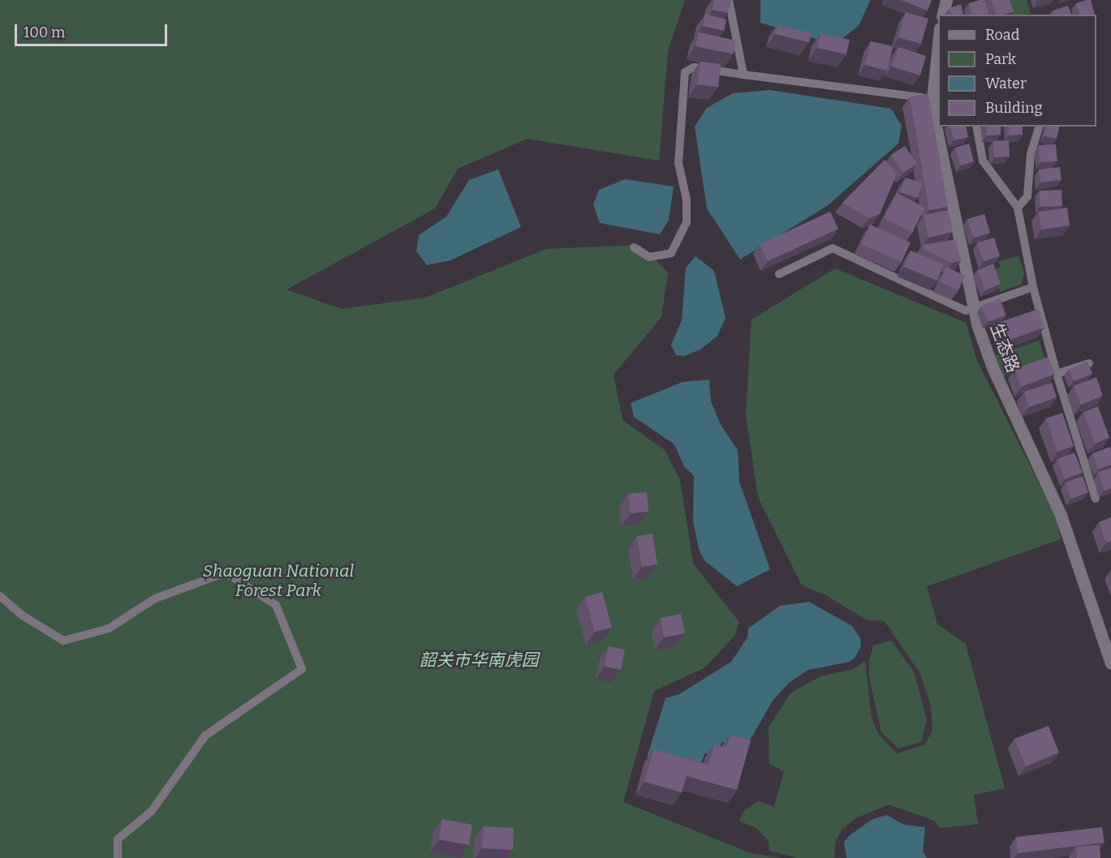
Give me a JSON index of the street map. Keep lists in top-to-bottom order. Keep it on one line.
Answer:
{"streets":{"street":["生态路"]},"parks":["Shaoguan National Forest Park","韶关市华南虎园"],"legend":["Road","Park","Water","Building"],"scale_bar":"100 m"}
